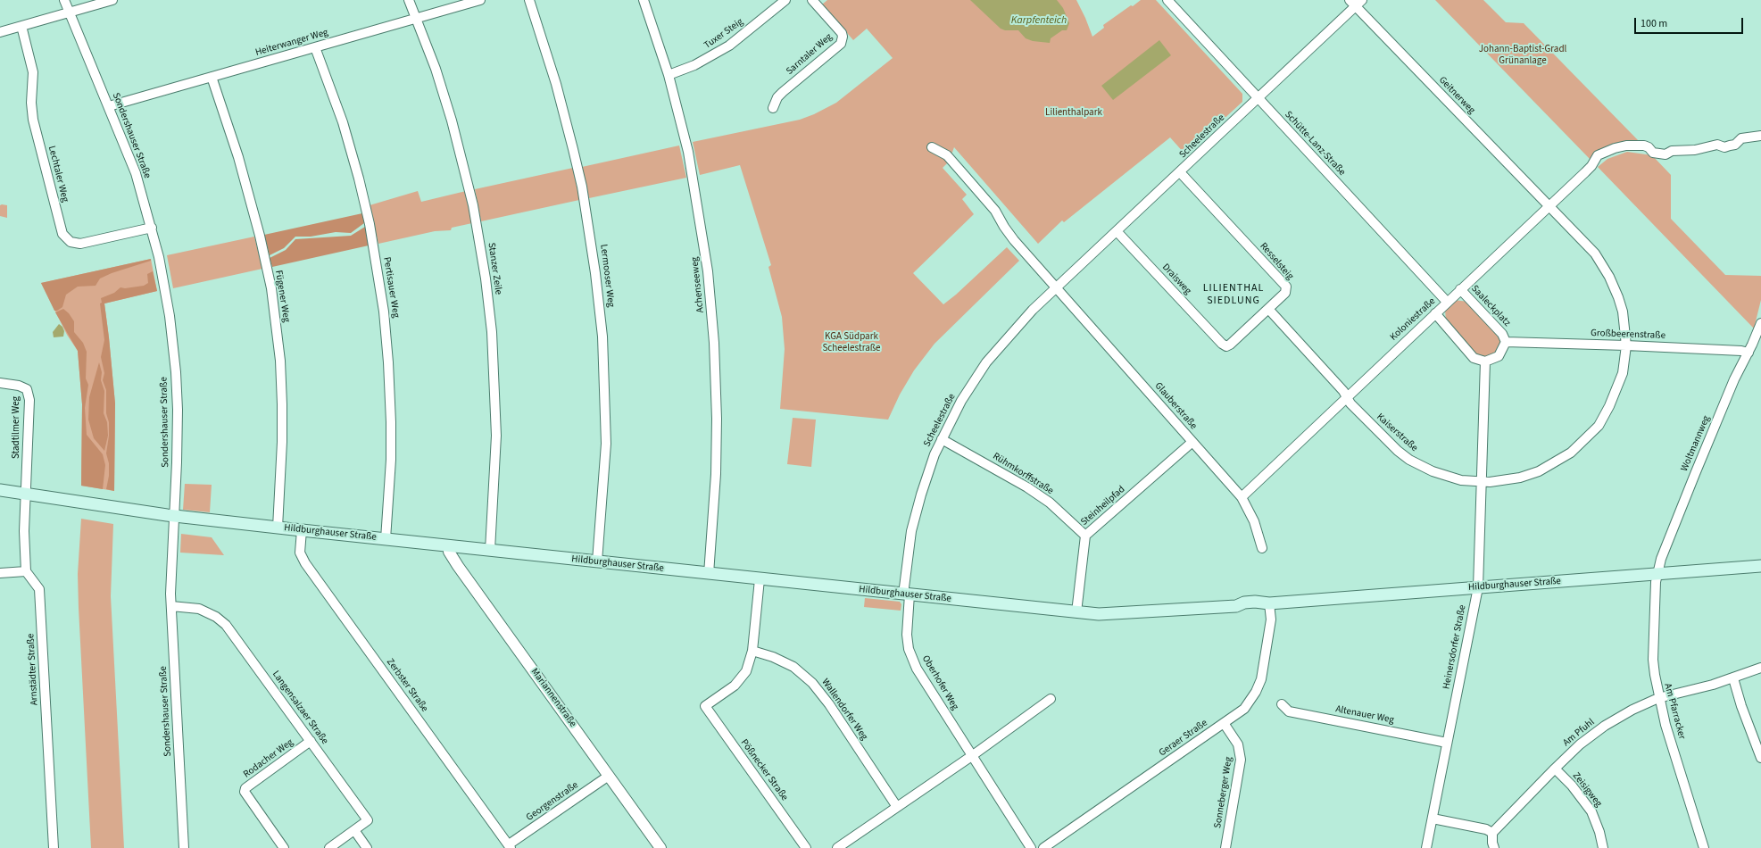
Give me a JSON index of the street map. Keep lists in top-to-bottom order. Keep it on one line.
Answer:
{"streets":{"main road":["Hildburghauser Straße"],"street":["Tuxer Steig","Heiterwanger Weg","Sarntaler Weg","Geitnerweg","Sondershauser Straße","Scheelestraße","Schütte-Lanz-Straße","Lechtaler Weg","Resselsteig","Stanzer Zeile","Lermooser Weg","Draisweg","Achenseeweg","Pertisauer Weg","Fügener Weg","Saaleckplatz","Koloniestraße","Großbeerenstraße","Glauberstraße","Stadtilmer Weg","Kaiserstraße","Woltmannweg","Rühmkorffstraße","Steinheilpfad","Heinersdorfer Straße","Arnstädter Straße","Oberhofer Weg","Zerbster Straße","Mariannenstraße","Langensalzaer Straße","Wallendorfer Weg","Am Pfarracker","Altenauer Weg","Am Pfuhl","Geraer Straße","Rodacher Weg","Pößnecker Straße","Zeisigweg","Sonneberger Weg","Georgenstraße"]},"crossings":[["Tuxer Steig","Achenseeweg"],["Heiterwanger Weg","Sondershauser Straße"],["Heiterwanger Weg","Stanzer Zeile"],["Heiterwanger Weg","Pertisauer Weg"],["Heiterwanger Weg","Fügener Weg"],["Geitnerweg","Scheelestraße"],["Geitnerweg","Koloniestraße"],["Geitnerweg","Kaiserstraße"],["Sondershauser Straße","Lechtaler Weg"],["Sondershauser Straße","Hildburghauser Straße"],["Sondershauser Straße","Langensalzaer Straße"],["Scheelestraße","Schütte-Lanz-Straße"],["Scheelestraße","Resselsteig"],["Scheelestraße","Draisweg"],["Scheelestraße","Glauberstraße"],["Scheelestraße","Rühmkorffstraße"],["Scheelestraße","Hildburghauser Straße"],["Scheelestraße","Oberhofer Weg"],["Schütte-Lanz-Straße","Koloniestraße"],["Resselsteig","Draisweg"],["Stanzer Zeile","Hildburghauser Straße"],["Lermooser Weg","Hildburghauser Straße"],["Achenseeweg","Hildburghauser Straße"],["Pertisauer Weg","Hildburghauser Straße"],["Fügener Weg","Hildburghauser Straße"],["Saaleckplatz","Koloniestraße"],["Saaleckplatz","Großbeerenstraße"],["Saaleckplatz","Heinersdorfer Straße"],["Koloniestraße","Glauberstraße"],["Koloniestraße","Kaiserstraße"],["Großbeerenstraße","Kaiserstraße"],["Großbeerenstraße","Woltmannweg"],["Glauberstraße","Steinheilpfad"],["Stadtilmer Weg","Hildburghauser Straße"],["Kaiserstraße","Heinersdorfer Straße"],["Woltmannweg","Hildburghauser Straße"],["Woltmannweg","Am Pfarracker"],["Rühmkorffstraße","Steinheilpfad"],["Steinheilpfad","Hildburghauser Straße"],["Hildburghauser Straße","Heinersdorfer Straße"],["Hildburghauser Straße","Oberhofer Weg"],["Hildburghauser Straße","Zerbster Straße"],["Hildburghauser Straße","Mariannenstraße"],["Hildburghauser Straße","Am Pfarracker"],["Hildburghauser Straße","Geraer Straße"],["Heinersdorfer Straße","Altenauer Weg"],["Zerbster Straße","Georgenstraße"],["Mariannenstraße","Georgenstraße"],["Langensalzaer Straße","Rodacher Weg"],["Wallendorfer Weg","Pößnecker Straße"],["Am Pfarracker","Am Pfuhl"],["Am Pfuhl","Zeisigweg"],["Geraer Straße","Sonneberger Weg"]],"districts":["LILIENTHAL SIEDLUNG"],"water":["Karpfenteich"],"parks":["Johann-Baptist-Gradl Grünanlage","Lilienthalpark","KGA Südpark Scheelestraße"],"scale_bar":"100 m"}
